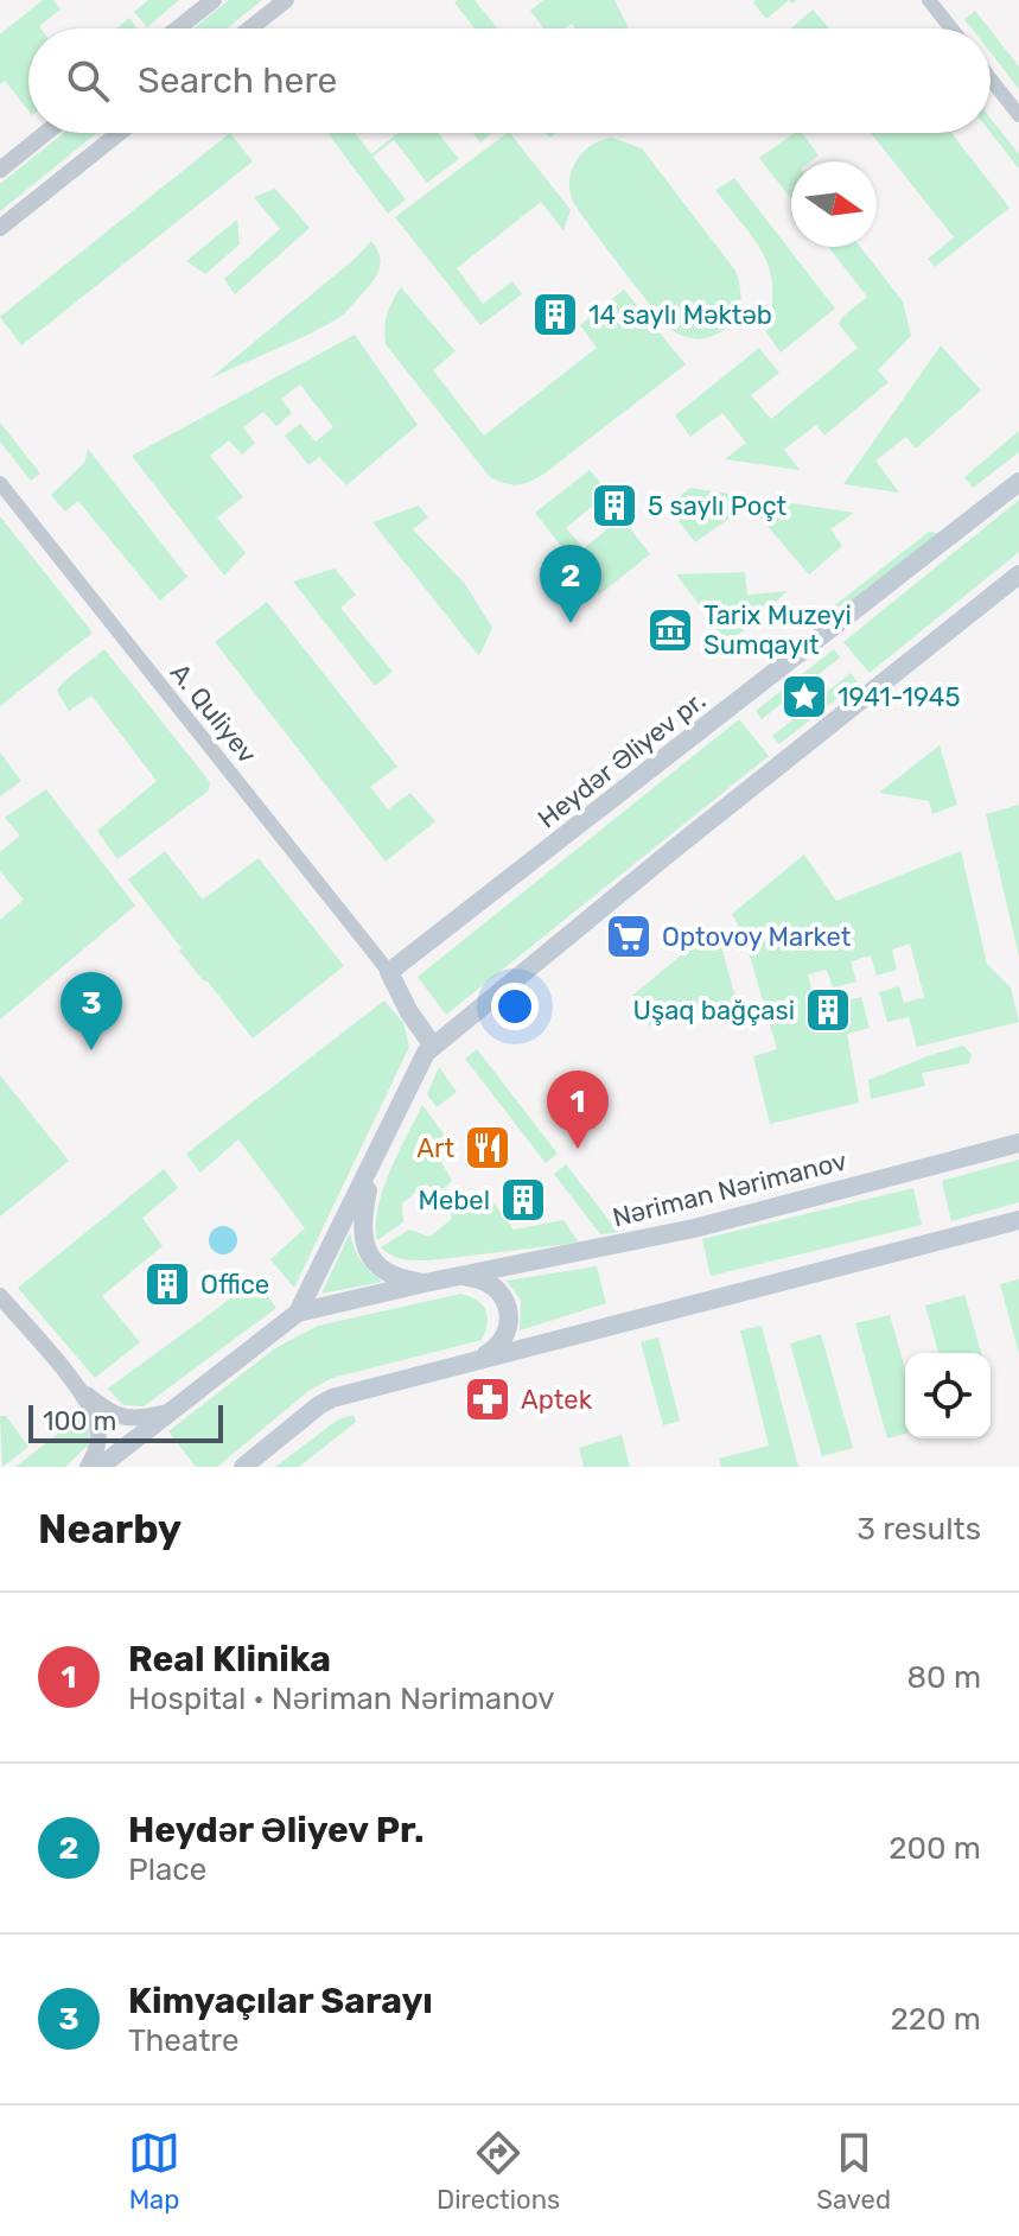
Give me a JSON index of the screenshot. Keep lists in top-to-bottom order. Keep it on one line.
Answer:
{"streets":{"main road":["Heydər Əliyev pr.","Nəriman Nərimanov"],"street":["A. Quliyev"]},"crossings":[["A. Quliyev","Heydər Əliyev pr."]],"places":{"building":["14 saylı Məktəb","5 saylı Poçt","Uşaq bağçasi","Mebel","Office"],"museum":["Tarix Muzeyi Sumqayıt"],"place":["1941-1945"],"supermarket":["Optovoy Market"],"restaurant":["Art"],"pharmacy":["Aptek"]},"scale_bar":"100 m","north":"right","page":{"search":"Search here","pins":["2","3","1"],"scale":"100 m","heading":["Nearby","3 results"],"list":[{"mark":"1","name":"Real Klinika","note":"Hospital · Nəriman Nərimanov","value":"80 m"},{"mark":"2","name":"Heydər Əliyev Pr.","note":"Place","value":"200 m"},{"mark":"3","name":"Kimyaçılar Sarayı","note":"Theatre","value":"220 m"}],"nav":["Map","Directions","Saved"]}}
